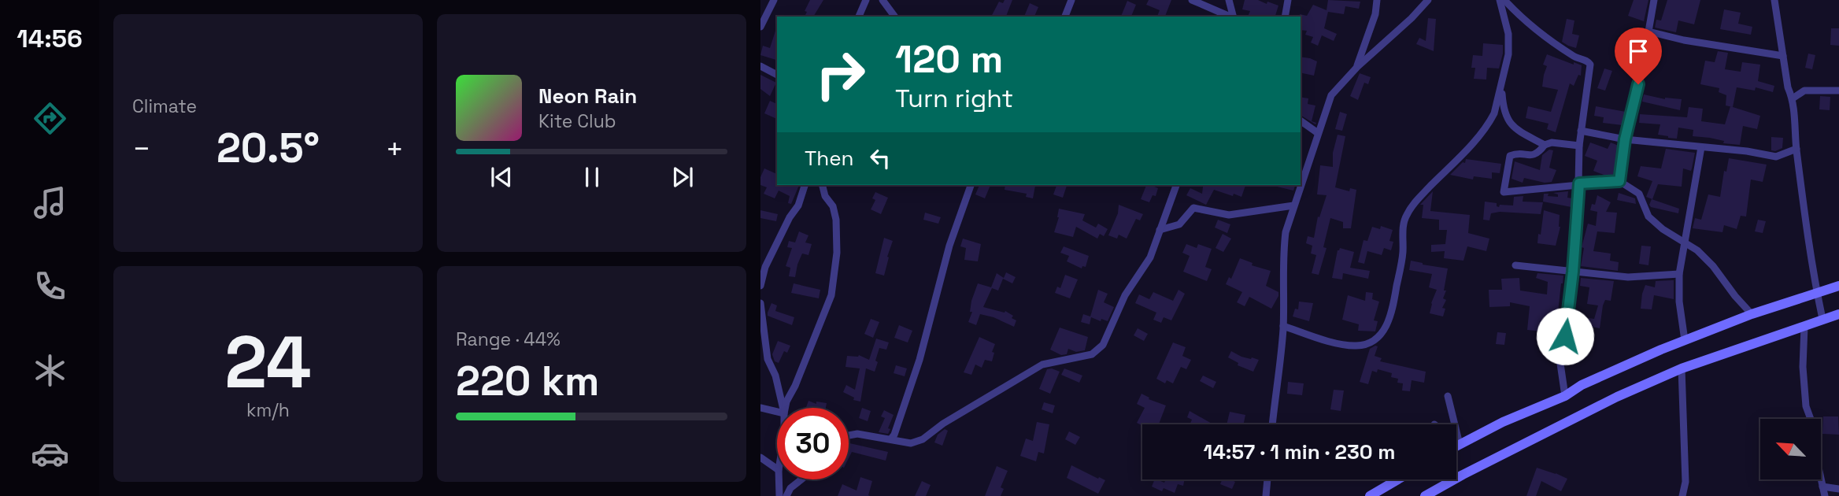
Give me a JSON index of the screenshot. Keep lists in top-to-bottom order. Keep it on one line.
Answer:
{"north":"top left","page":{"tabs":"14:56","tile":["Climate",["24","km/h"],["Range · 44%","220 km"]],"turn":["120 m","Turn right"],"song":["Neon Rain","Kite Club"],"heat":["−","20.5°","+"],"then":"Then","limit":"30","trip":"14:57 · 1 min · 230 m"}}
